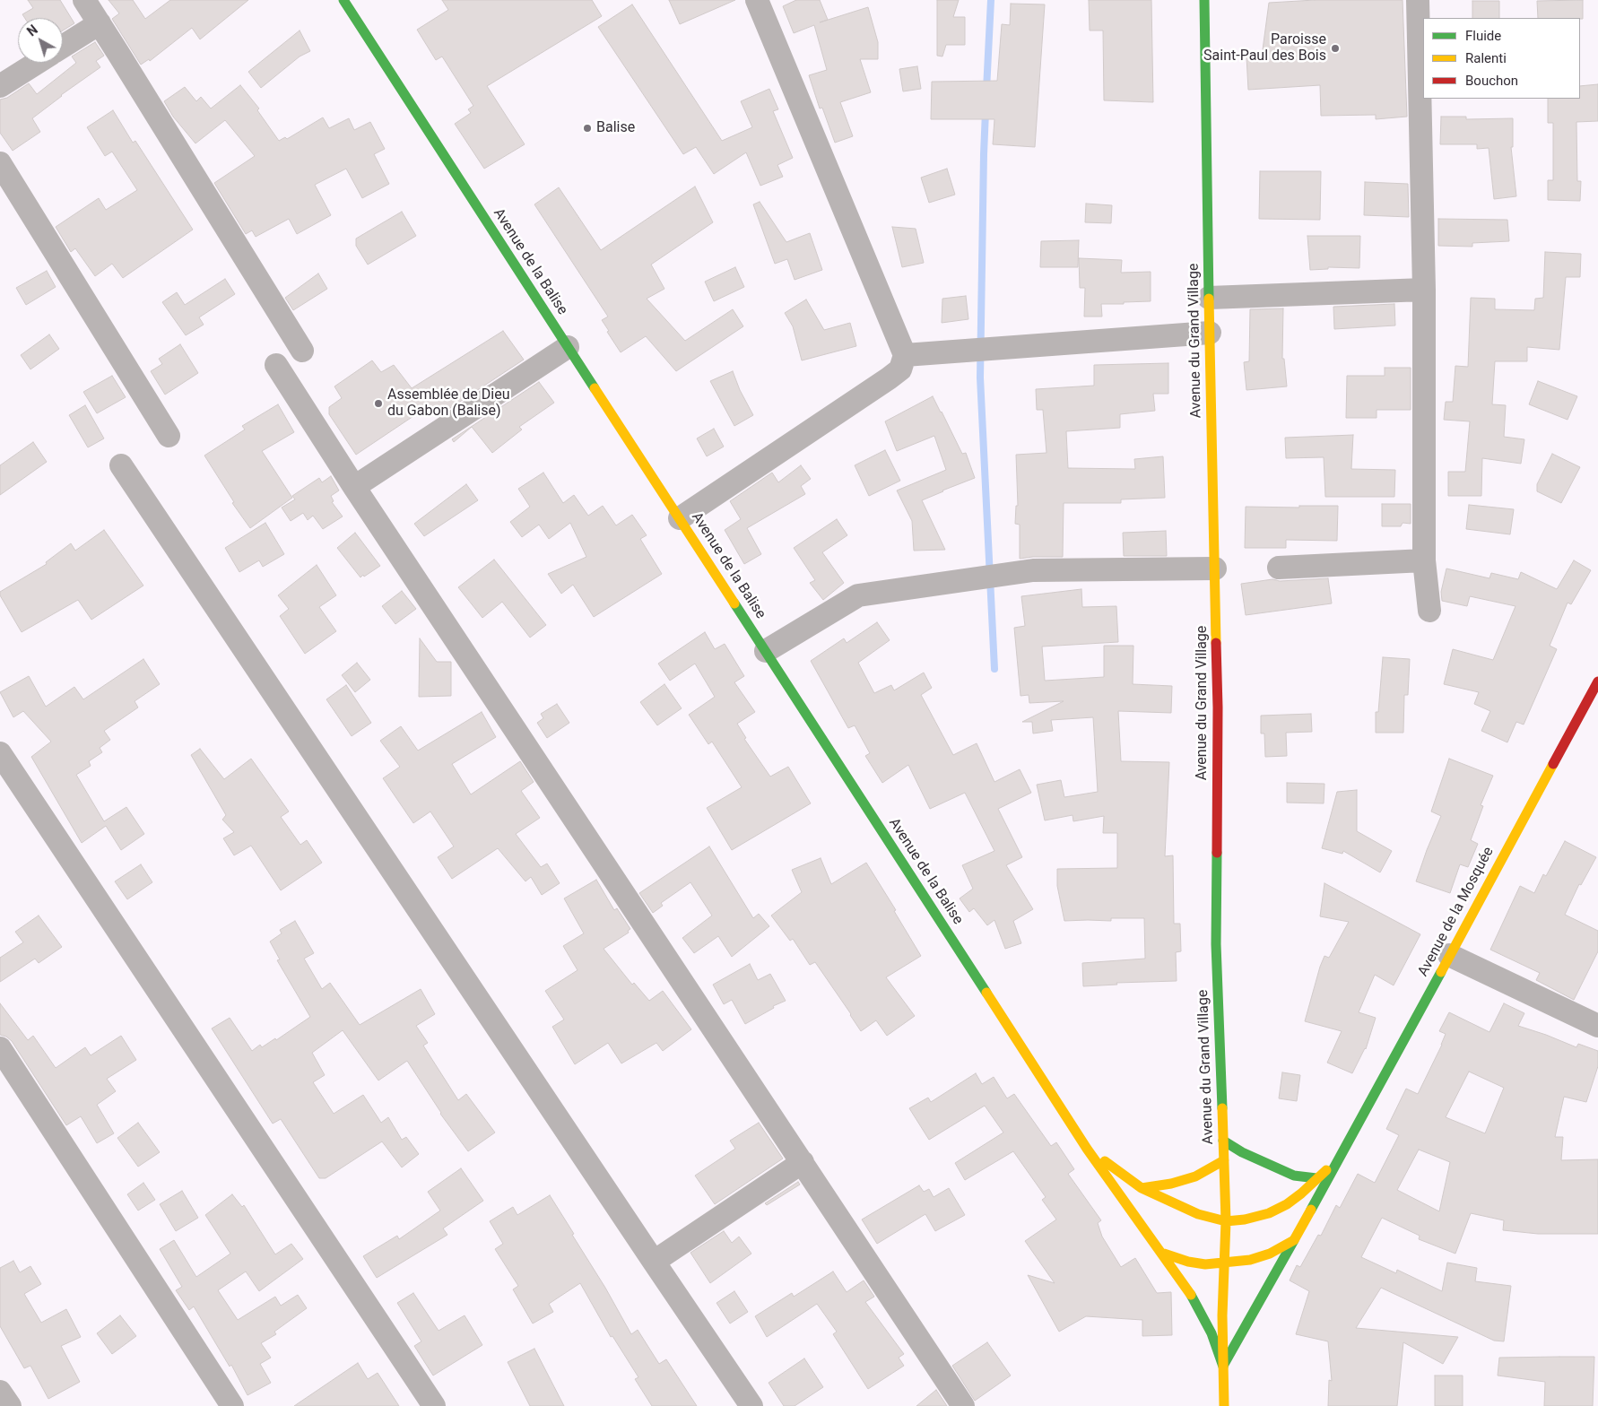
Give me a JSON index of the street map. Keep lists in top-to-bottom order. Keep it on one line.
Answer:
{"streets":{"street":["Avenue de la Balise","Avenue du Grand Village","Avenue de la Mosquée"]},"crossings":[["Avenue de la Balise","Avenue du Grand Village"],["Avenue de la Balise","Avenue de la Mosquée"],["Avenue du Grand Village","Avenue de la Mosquée"]],"places":["Paroisse Saint-Paul des Bois","Balise","Assemblée de Dieu du Gabon (Balise)"],"legend":["Fluide","Ralenti","Bouchon"],"north":"top left"}
